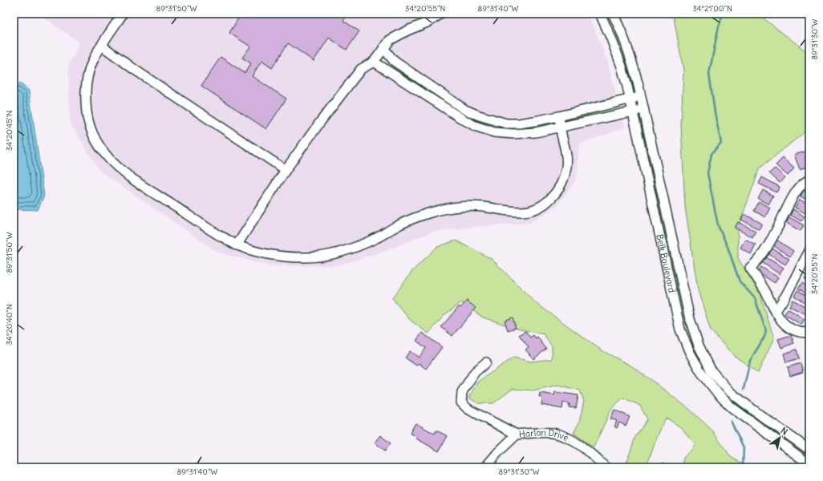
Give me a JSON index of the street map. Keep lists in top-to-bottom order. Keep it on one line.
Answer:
{"streets":{"street":["Belk Boulevard","Harlan Drive"]},"north":"top right","coordinates":["89°31'50\"W","34°20'55\"N","89°31'40\"W","34°21'00\"N","89°31'30\"W","34°20'45\"N","34°20'40\"N"]}
